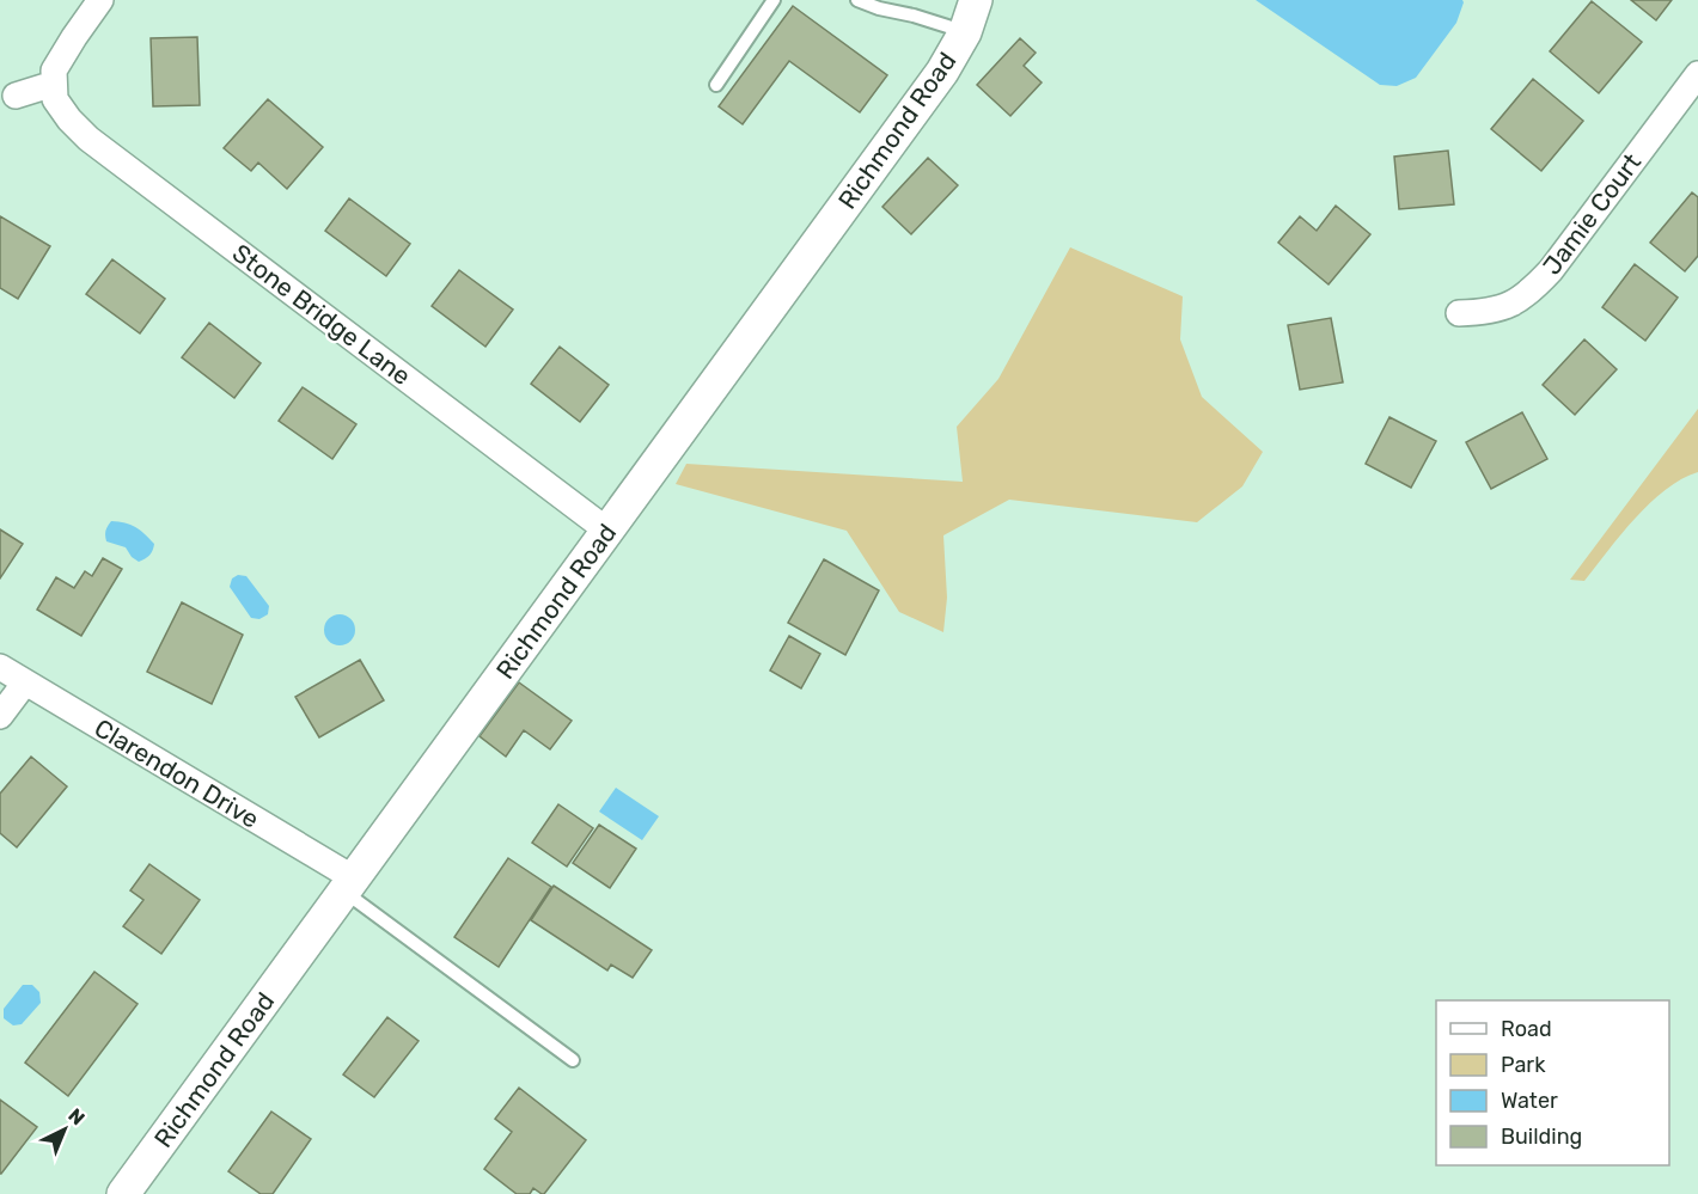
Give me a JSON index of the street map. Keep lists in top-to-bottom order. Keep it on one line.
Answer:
{"streets":{"street":["Richmond Road","Jamie Court","Stone Bridge Lane","Clarendon Drive"]},"crossings":[["Richmond Road","Stone Bridge Lane"],["Richmond Road","Clarendon Drive"]],"legend":["Road","Park","Water","Building"],"north":"top right"}
